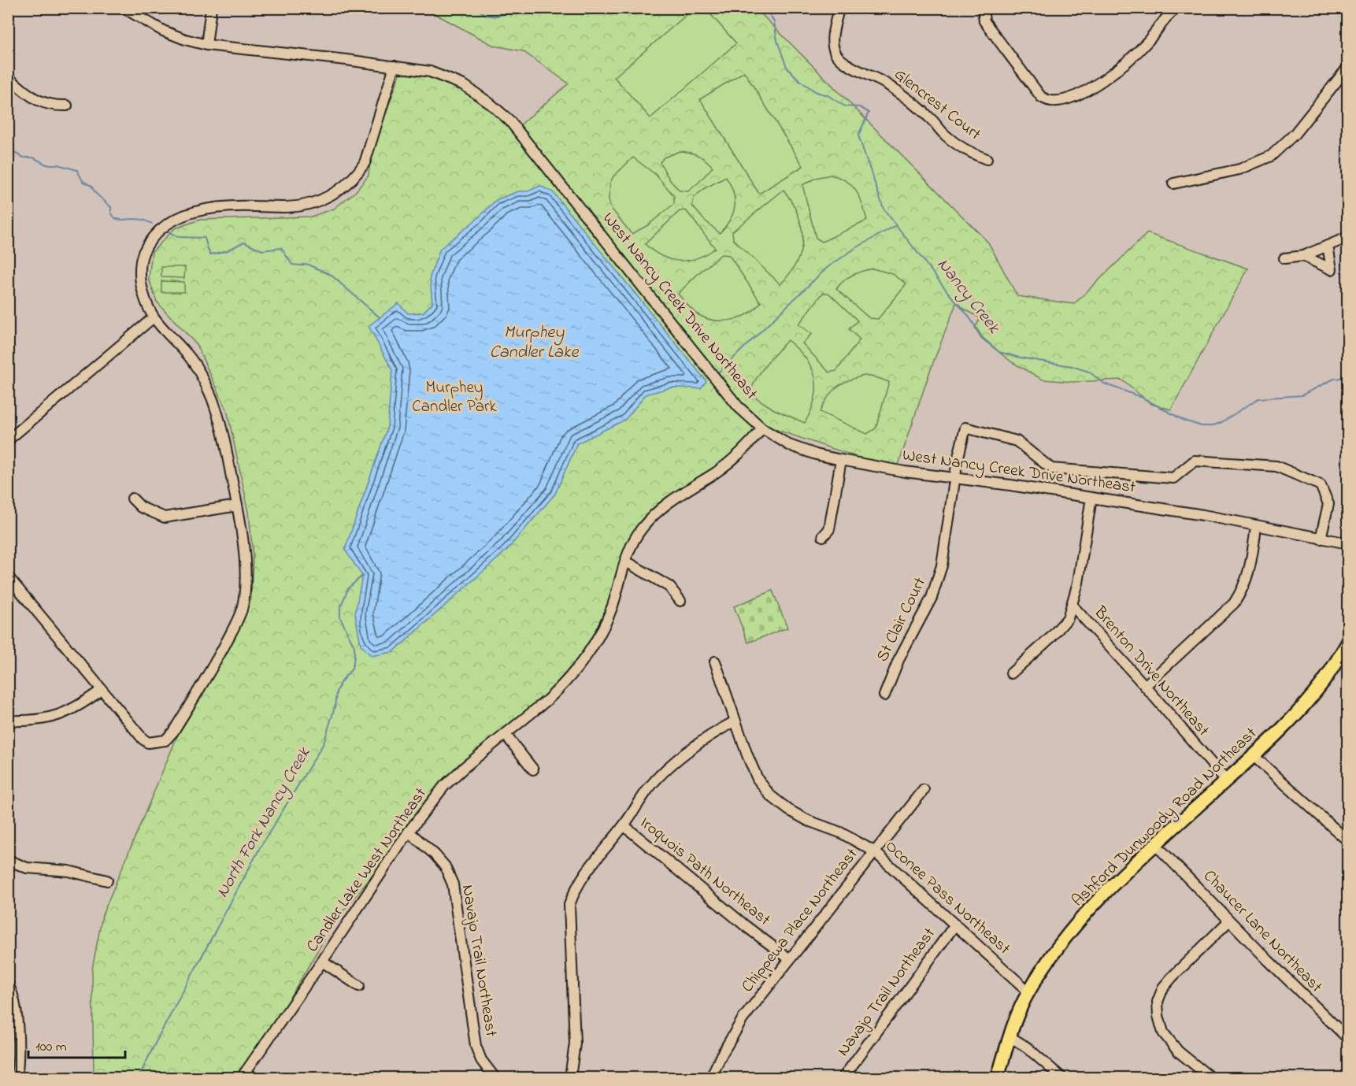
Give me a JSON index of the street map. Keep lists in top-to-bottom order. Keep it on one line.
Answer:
{"streets":{"main road":["Ashford Dunwoody Road Northeast"],"street":["Glencrest Court","West Nancy Creek Drive Northeast","St Clair Court","Brenton Drive Northeast","Candler Lake West Northeast","Iroquois Path Northeast","Oconee Pass Northeast","Chippewa Place Northeast","Chaucer Lane Northeast","Navajo Trail Northeast"]},"crossings":[["West Nancy Creek Drive Northeast","St Clair Court"],["West Nancy Creek Drive Northeast","Candler Lake West Northeast"],["Brenton Drive Northeast","Ashford Dunwoody Road Northeast"],["Ashford Dunwoody Road Northeast","Oconee Pass Northeast"],["Ashford Dunwoody Road Northeast","Chaucer Lane Northeast"],["Candler Lake West Northeast","Navajo Trail Northeast"],["Iroquois Path Northeast","Chippewa Place Northeast"],["Oconee Pass Northeast","Chippewa Place Northeast"],["Oconee Pass Northeast","Navajo Trail Northeast"]],"water":["Nancy Creek","Murphey Candler Lake","North Fork Nancy Creek"],"parks":["Murphey Candler Park"],"scale_bar":"100 m"}
